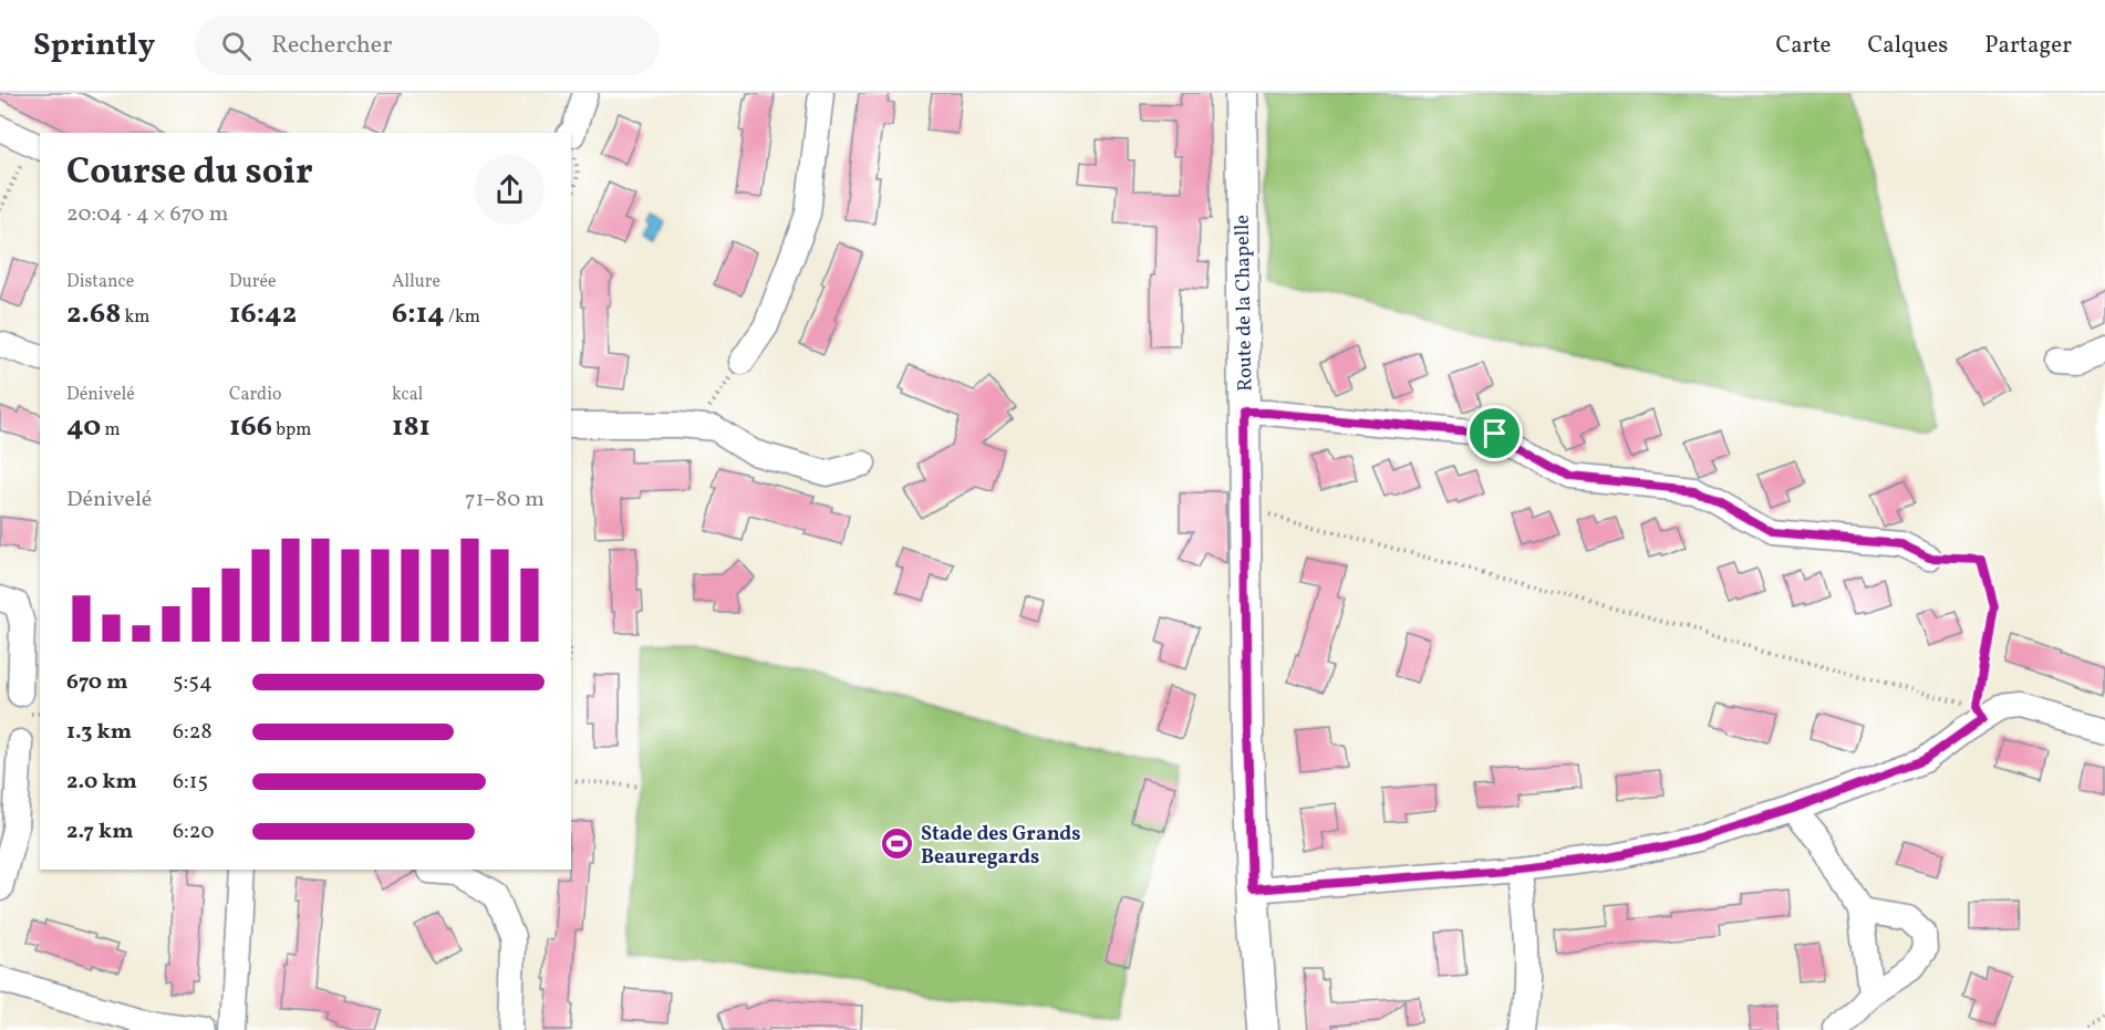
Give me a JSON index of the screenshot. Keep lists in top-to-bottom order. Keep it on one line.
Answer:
{"streets":{"main road":["Route de la Chapelle"]},"places":{"sports":["Stade des Grands Beauregards"]},"page":{"header":"Sprintly","search":"Rechercher","nav":["Carte","Calques","Partager"],"heading":["Course du soir","20:04 · 4 × 670 m"],"stats":[["Distance","2.68 km"],["Durée","16:42"],["Allure","6:14 /km"],["Dénivelé","40 m"],["Cardio","166 bpm"],["kcal","181"]],"chart":["Dénivelé","71–80 m"],"list":[{"name":"670 m","note":"5:54"},{"name":"1.3 km","note":"6:28"},{"name":"2.0 km","note":"6:15"},{"name":"2.7 km","note":"6:20"}]}}
